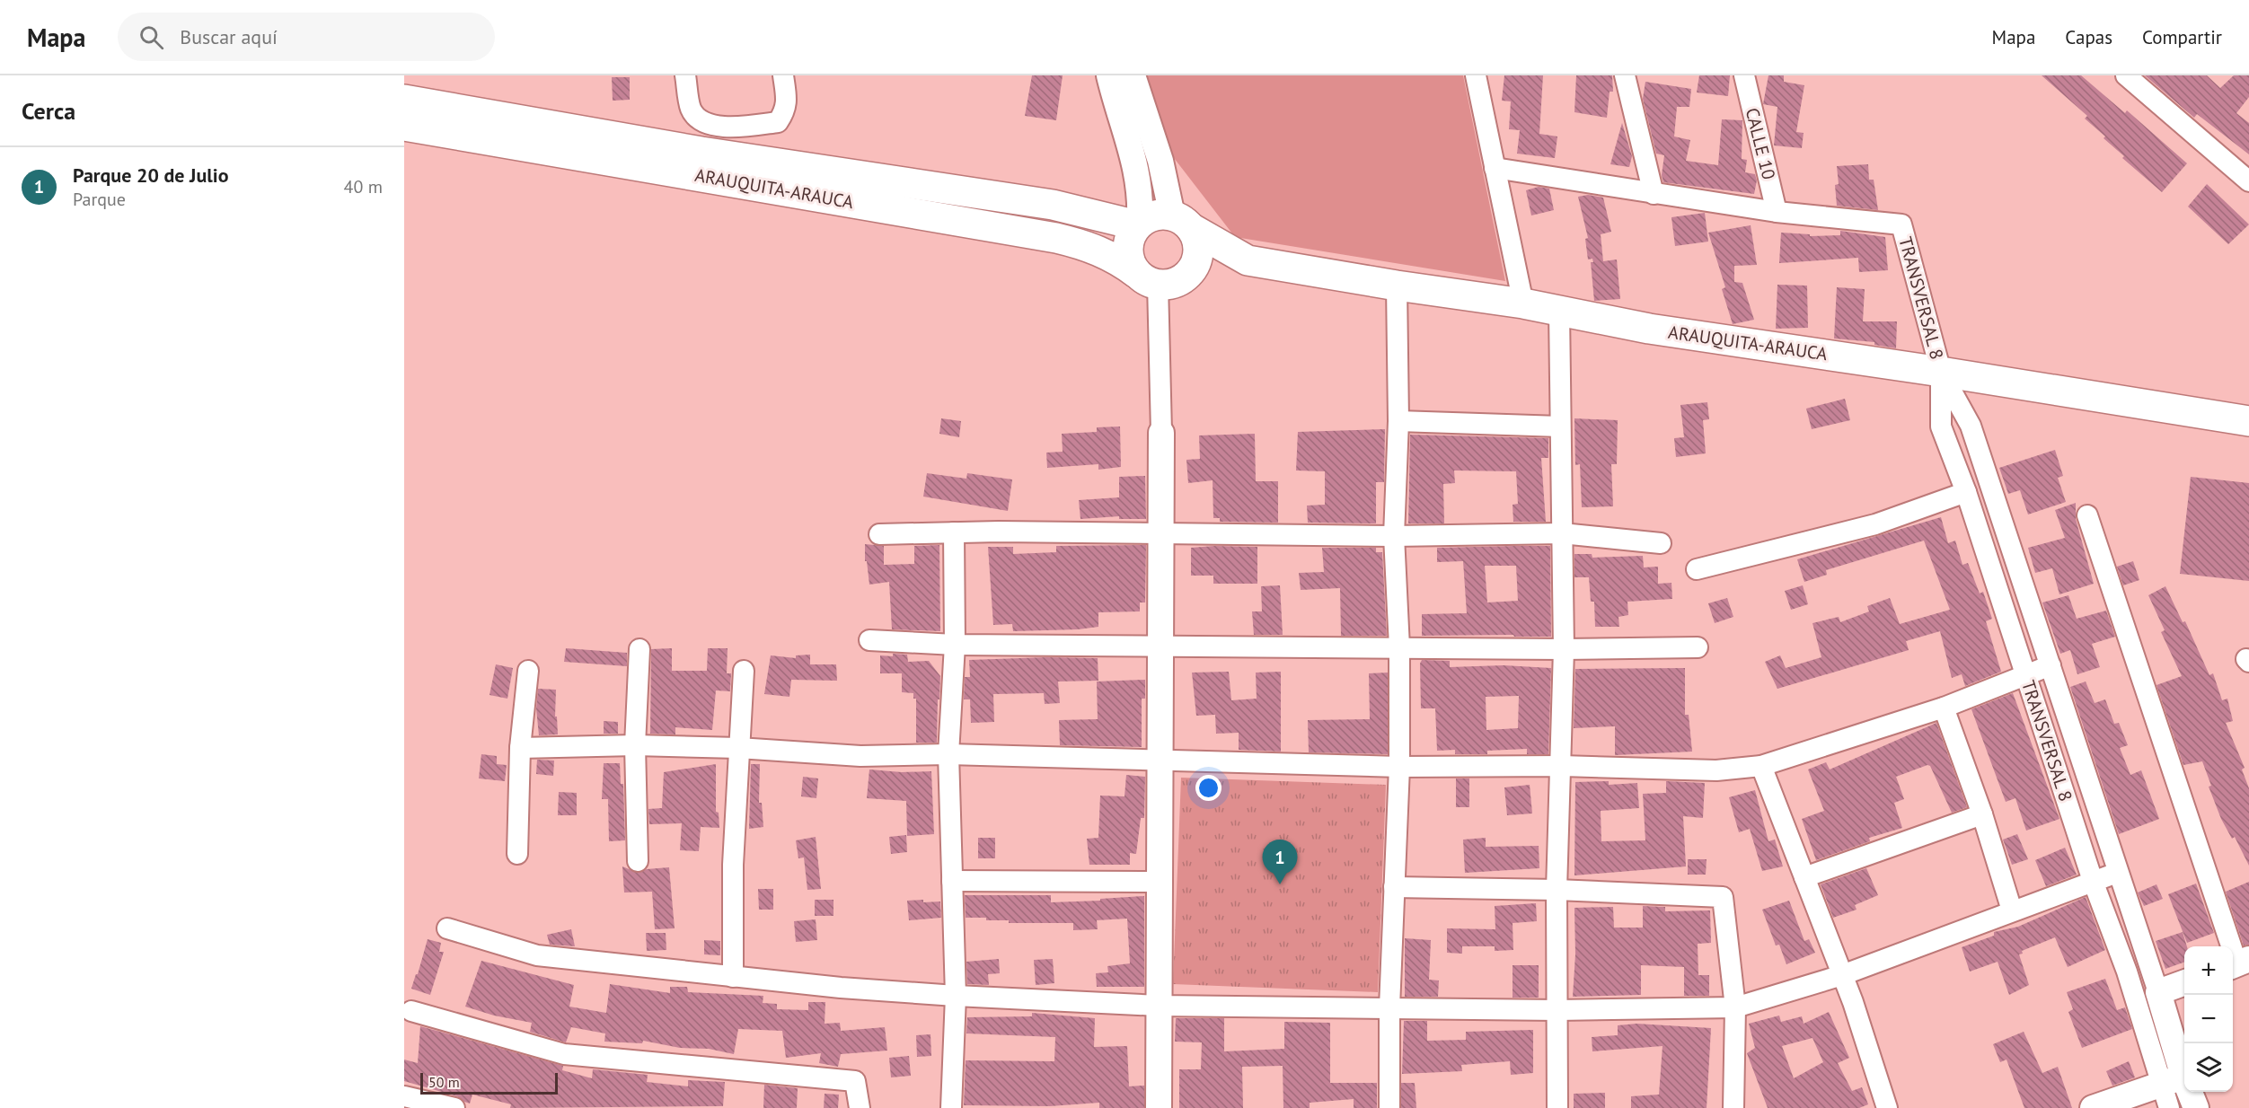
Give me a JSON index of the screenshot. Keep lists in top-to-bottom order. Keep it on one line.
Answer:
{"streets":{"main road":["ARAUQUITA-ARAUCA"],"street":["CALLE 10","TRANSVERSAL 8"]},"crossings":[["CALLE 10","TRANSVERSAL 8"],["ARAUQUITA-ARAUCA","TRANSVERSAL 8"]],"scale_bar":"50 m","page":{"header":"Mapa","search":"Buscar aquí","nav":["Mapa","Capas","Compartir"],"heading":"Cerca","list":[{"mark":"1","name":"Parque 20 de Julio","note":"Parque","value":"40 m"}],"pins":"1","map_buttons":["+","−"],"scale":"50 m"}}
